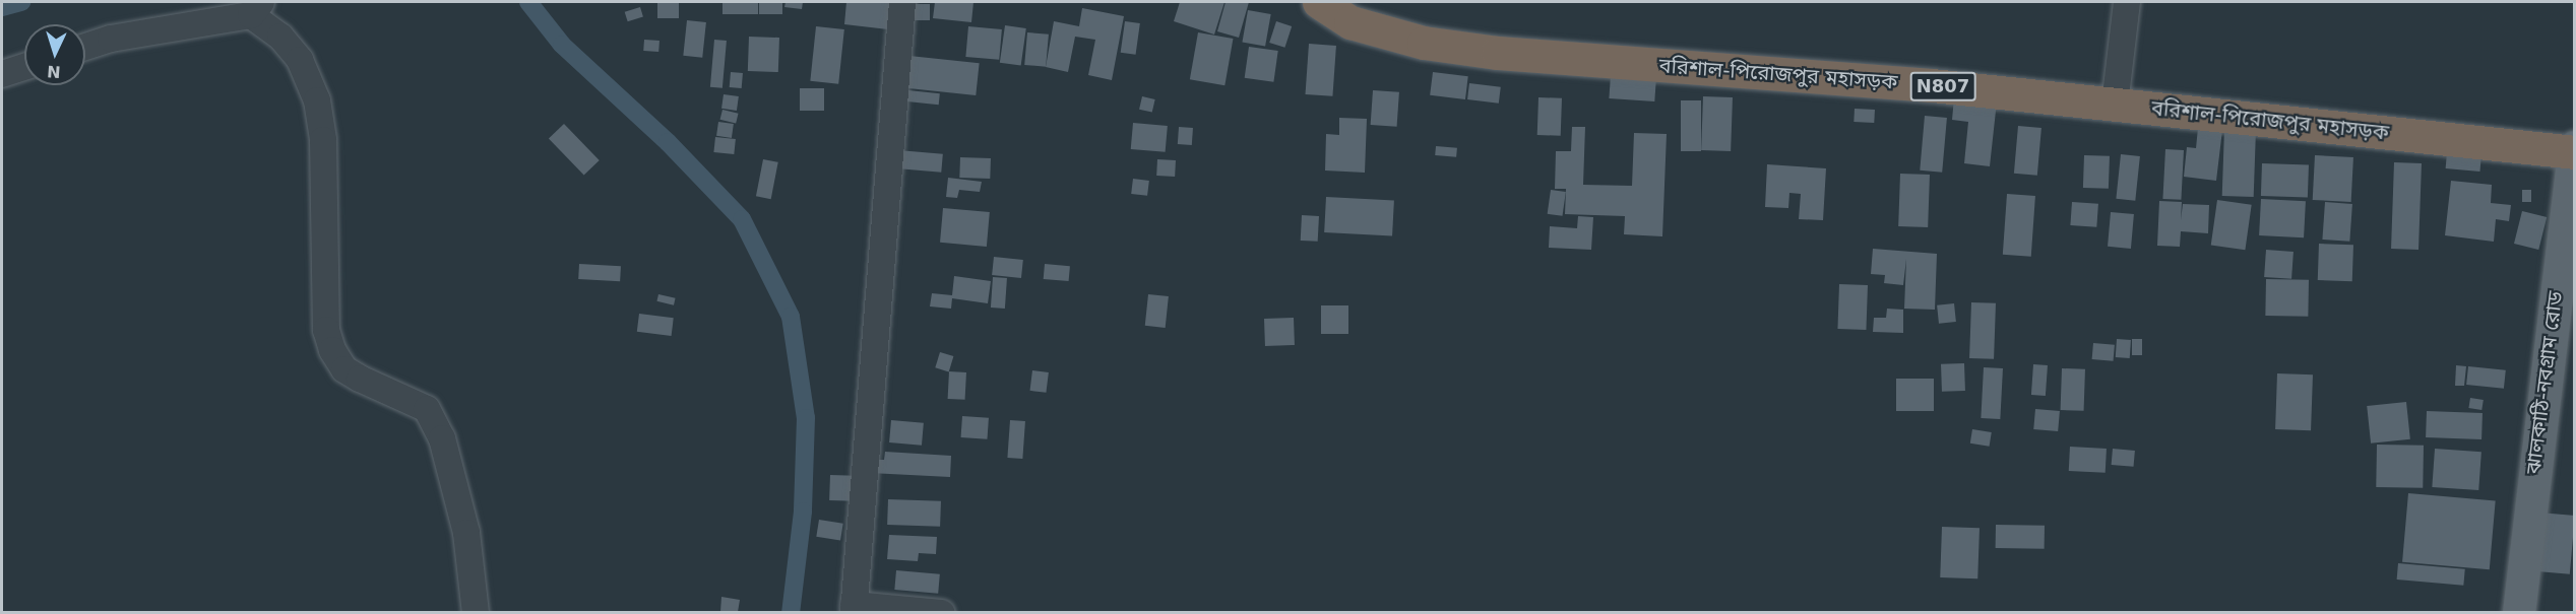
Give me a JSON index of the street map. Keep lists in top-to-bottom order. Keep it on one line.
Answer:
{"streets":{"highway":["বরিশাল-পিরোজপুর মহাসড়ক","N807"],"main road":["ঝালকাঠি-নবগ্রাম রোড"]},"crossings":[["বরিশাল-পিরোজপুর মহাসড়ক","ঝালকাঠি-নবগ্রাম রোড"]],"north":"bottom"}
